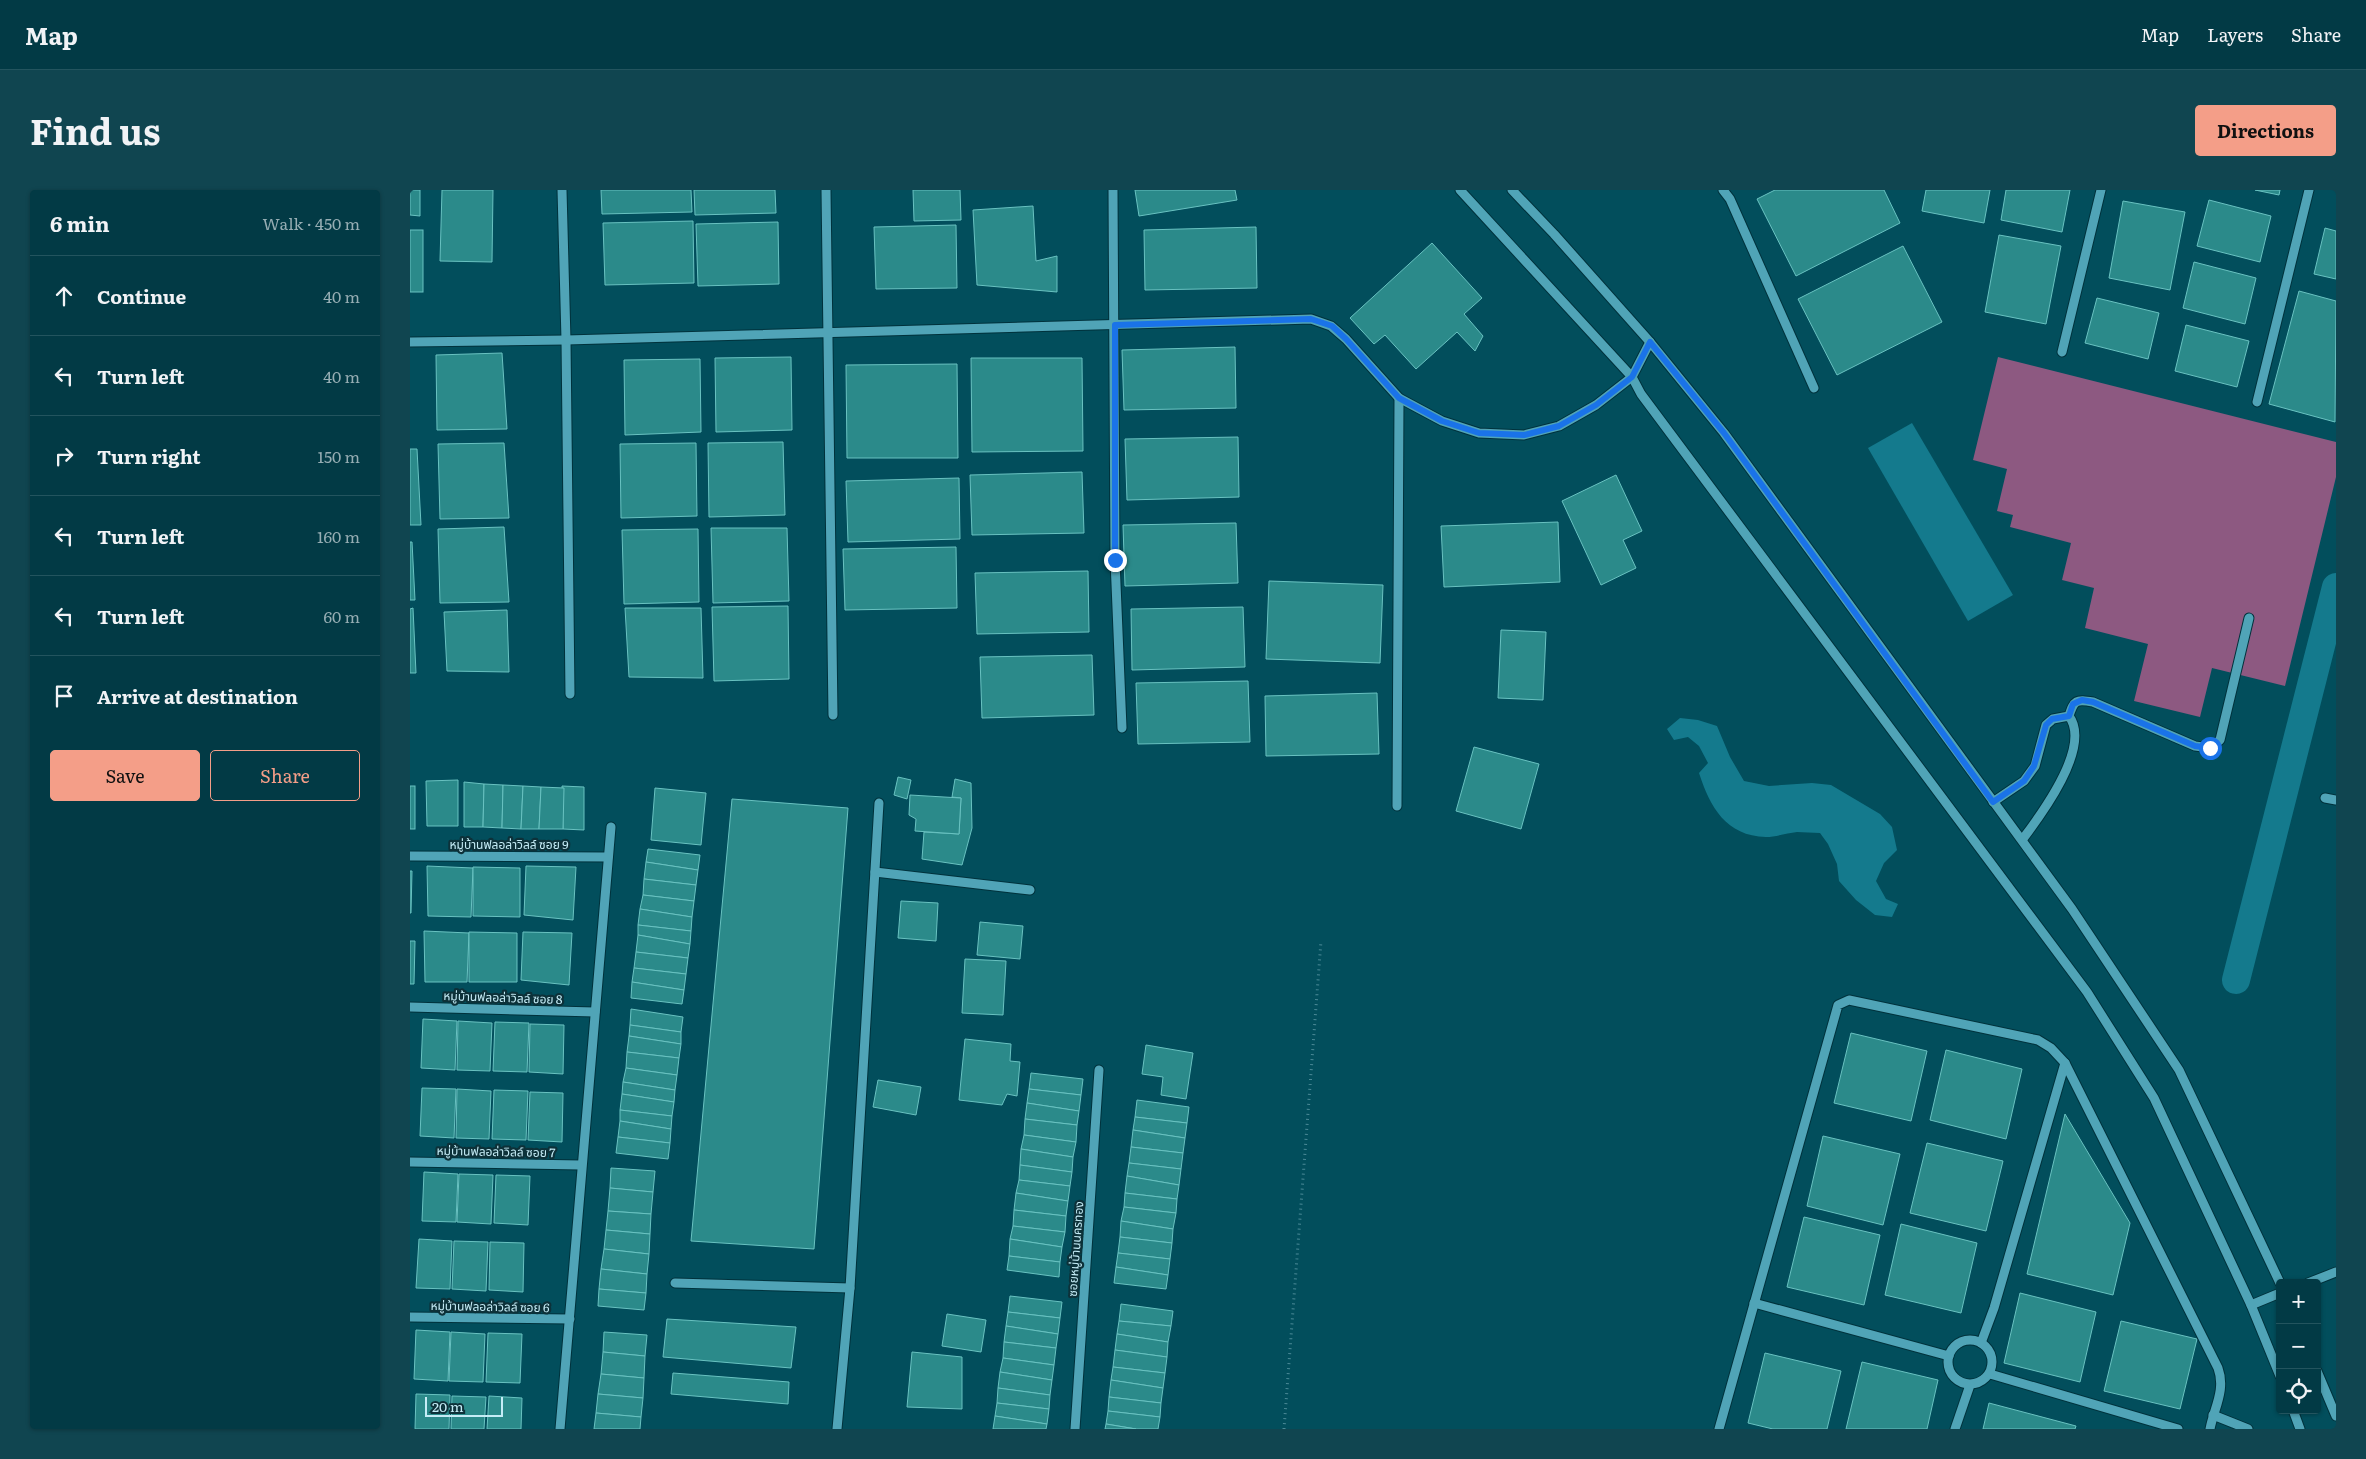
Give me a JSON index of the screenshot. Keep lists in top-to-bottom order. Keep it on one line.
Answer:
{"streets":{"street":["หมู่บ้านฟลอล่าวิลล์ ซอย 9","หมู่บ้านฟลอล่าวิลล์ ซอย 8","หมู่บ้านฟลอล่าวิลล์ ซอย 7","ซอยหมู่บ้านนครทอง","หมู่บ้านฟลอล่าวิลล์ ซอย 6"]},"scale_bar":"20 m","page":{"header":"Map","nav":["Map","Layers","Share"],"title":"Find us","buttons":["Directions",["Save","Share"]],"heading":["6 min","Walk · 450 m"],"list":[["Continue","40 m"],["Turn left","40 m"],["Turn right","150 m"],["Turn left","160 m"],["Turn left","60 m"],"Arrive at destination"],"map_buttons":["+","−"],"scale":"20 m"}}
